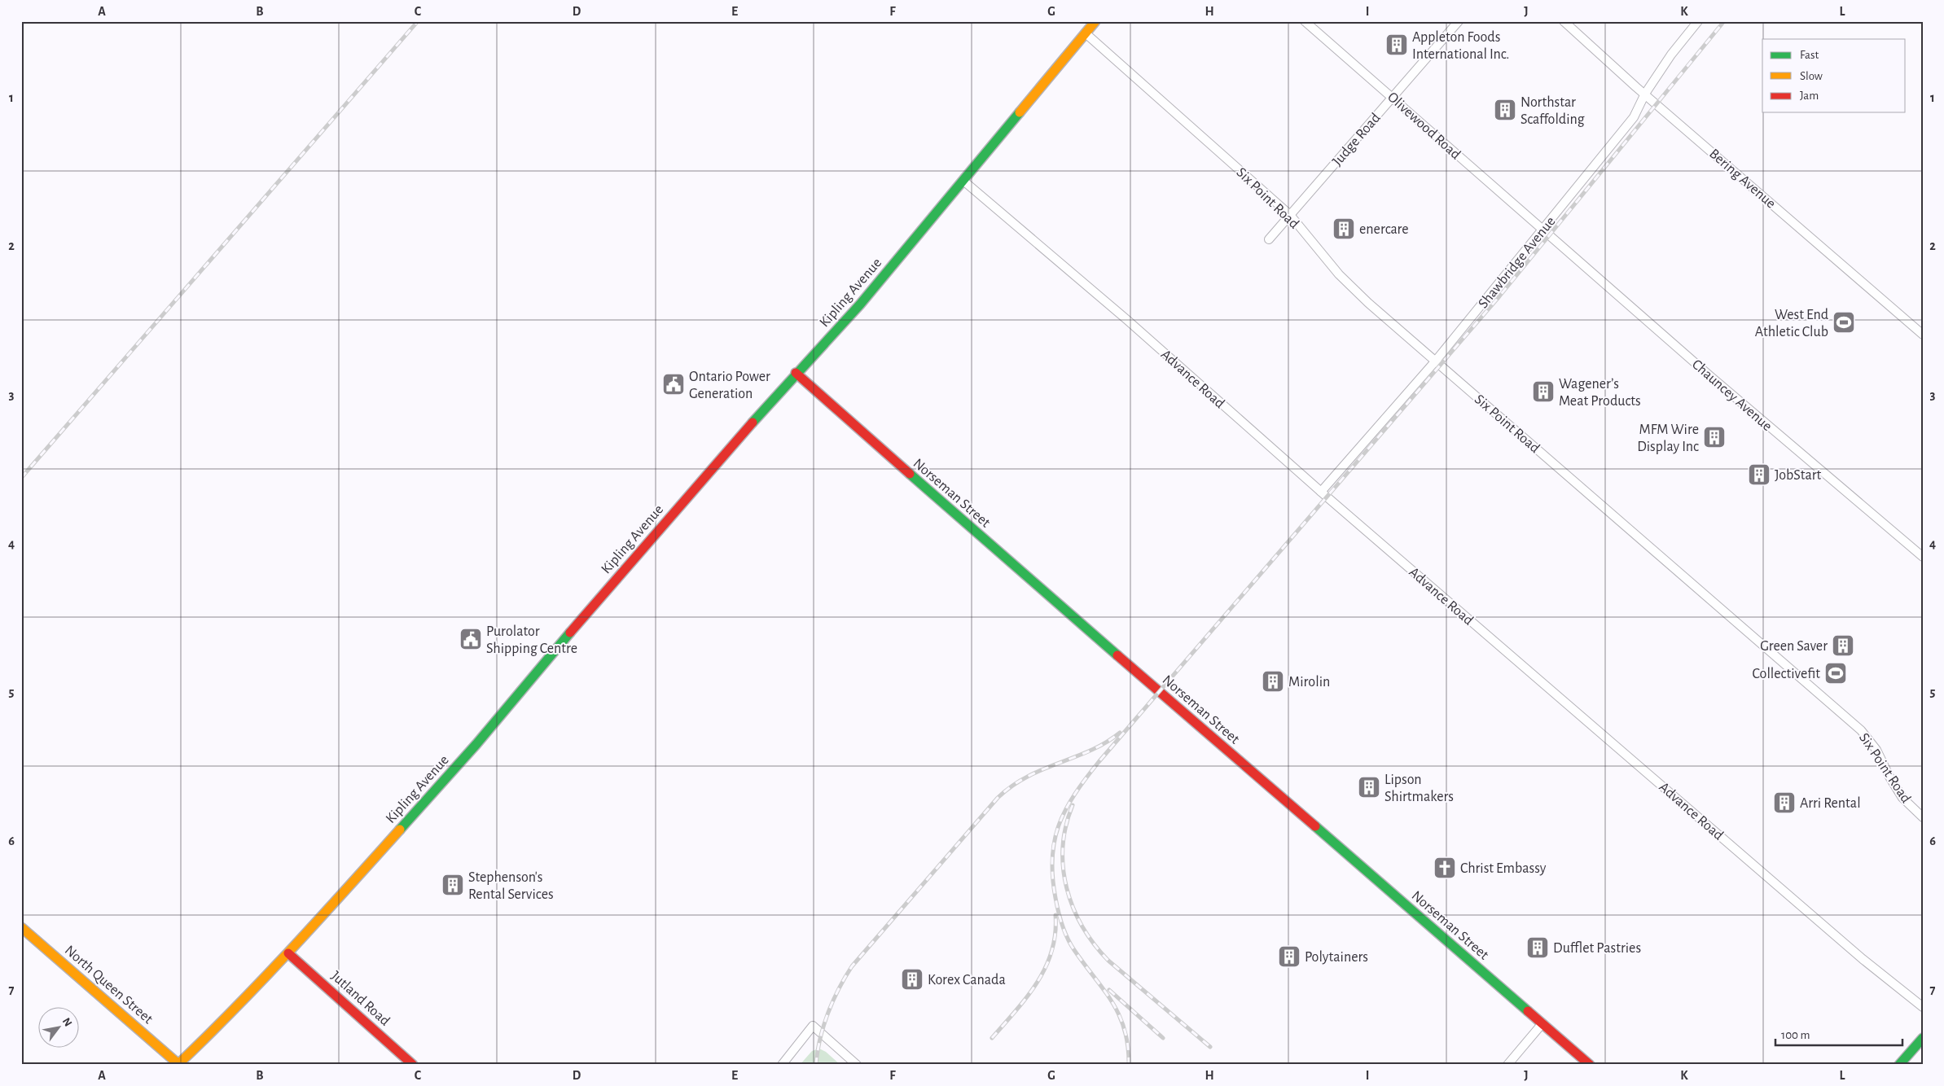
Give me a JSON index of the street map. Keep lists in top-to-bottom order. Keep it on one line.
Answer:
{"streets":{"main road":["Kipling Avenue","Norseman Street","North Queen Street","Jutland Road"],"street":["Olivewood Road","Judge Road","Bering Avenue","Six Point Road","Shawbridge Avenue","Advance Road","Chauncey Avenue"]},"crossings":[["Olivewood Road","Judge Road"],["Olivewood Road","Shawbridge Avenue"],["Olivewood Road","Chauncey Avenue"],["Judge Road","Six Point Road"],["Bering Avenue","Shawbridge Avenue"],["Six Point Road","Shawbridge Avenue"],["Six Point Road","Kipling Avenue"],["Shawbridge Avenue","Advance Road"],["Shawbridge Avenue","Chauncey Avenue"],["Kipling Avenue","Advance Road"],["Kipling Avenue","Norseman Street"],["Kipling Avenue","North Queen Street"],["Kipling Avenue","Jutland Road"]],"places":{"building":["Appleton Foods International Inc.","Northstar Scaffolding","enercare","Wagener’s Meat Products","MFM Wire Display Inc","JobStart","Green Saver","Mirolin","Lipson Shirtmakers","Arri Rental","Stephenson's Rental Services","Dufflet Pastries","Polytainers","Korex Canada"],"sports":["West End Athletic Club","Collectivefit"],"public building":["Ontario Power Generation","Purolator Shipping Centre"],"church":["Christ Embassy"]},"legend":["Fast","Slow","Jam"],"scale_bar":"100 m","north":"top right","grid":{"columns":["A","B","C","D","E","F","G","H","I","J","K","L"],"rows":["1","2","3","4","5","6","7"]}}
